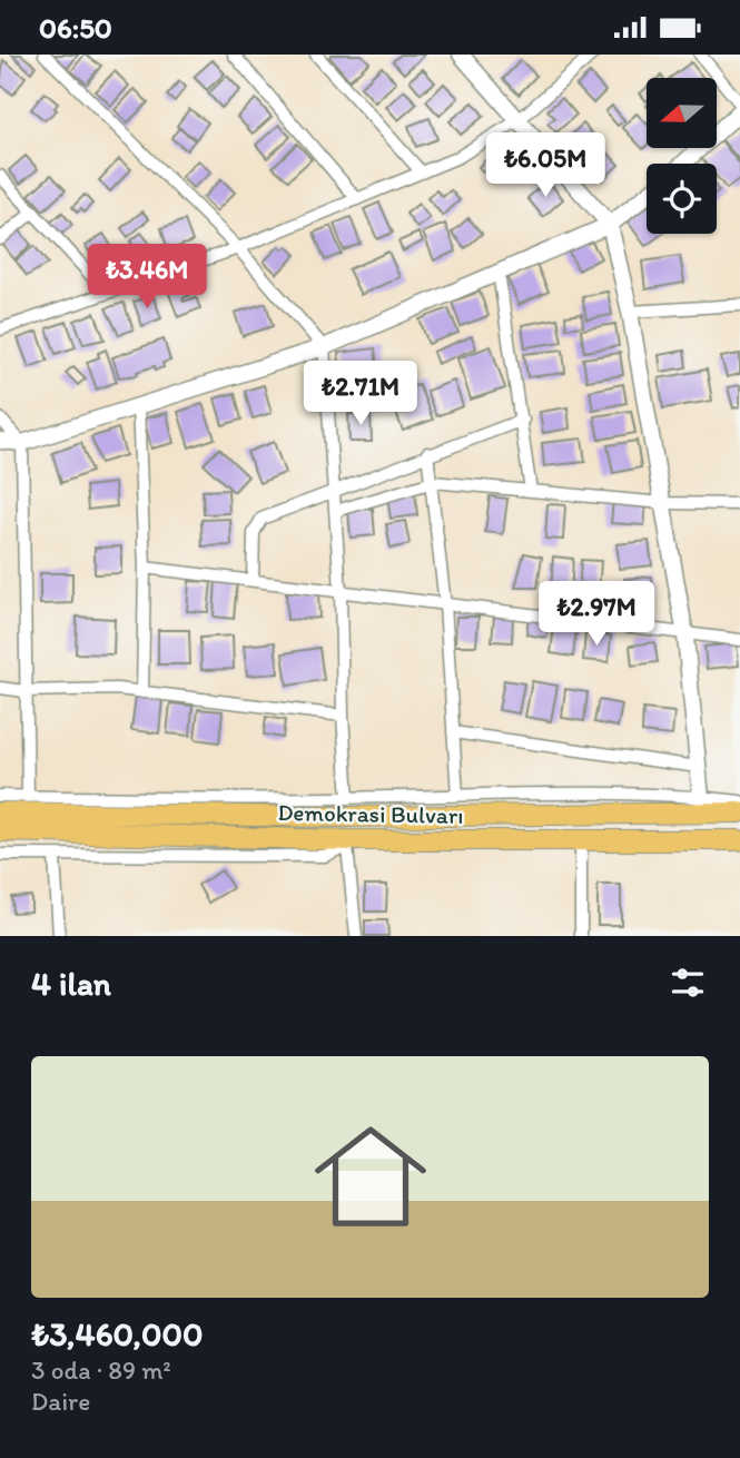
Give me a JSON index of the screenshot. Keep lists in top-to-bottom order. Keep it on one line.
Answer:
{"streets":{"highway":["Demokrasi Bulvarı"]},"north":"left","page":{"status":"06:50","price":["₺6.05M","₺3.46M","₺2.71M","₺2.97M"],"heading":"4 ilan","list":[{"name":"₺3,460,000","note":"3 oda · 89 m² · Daire"}]}}
